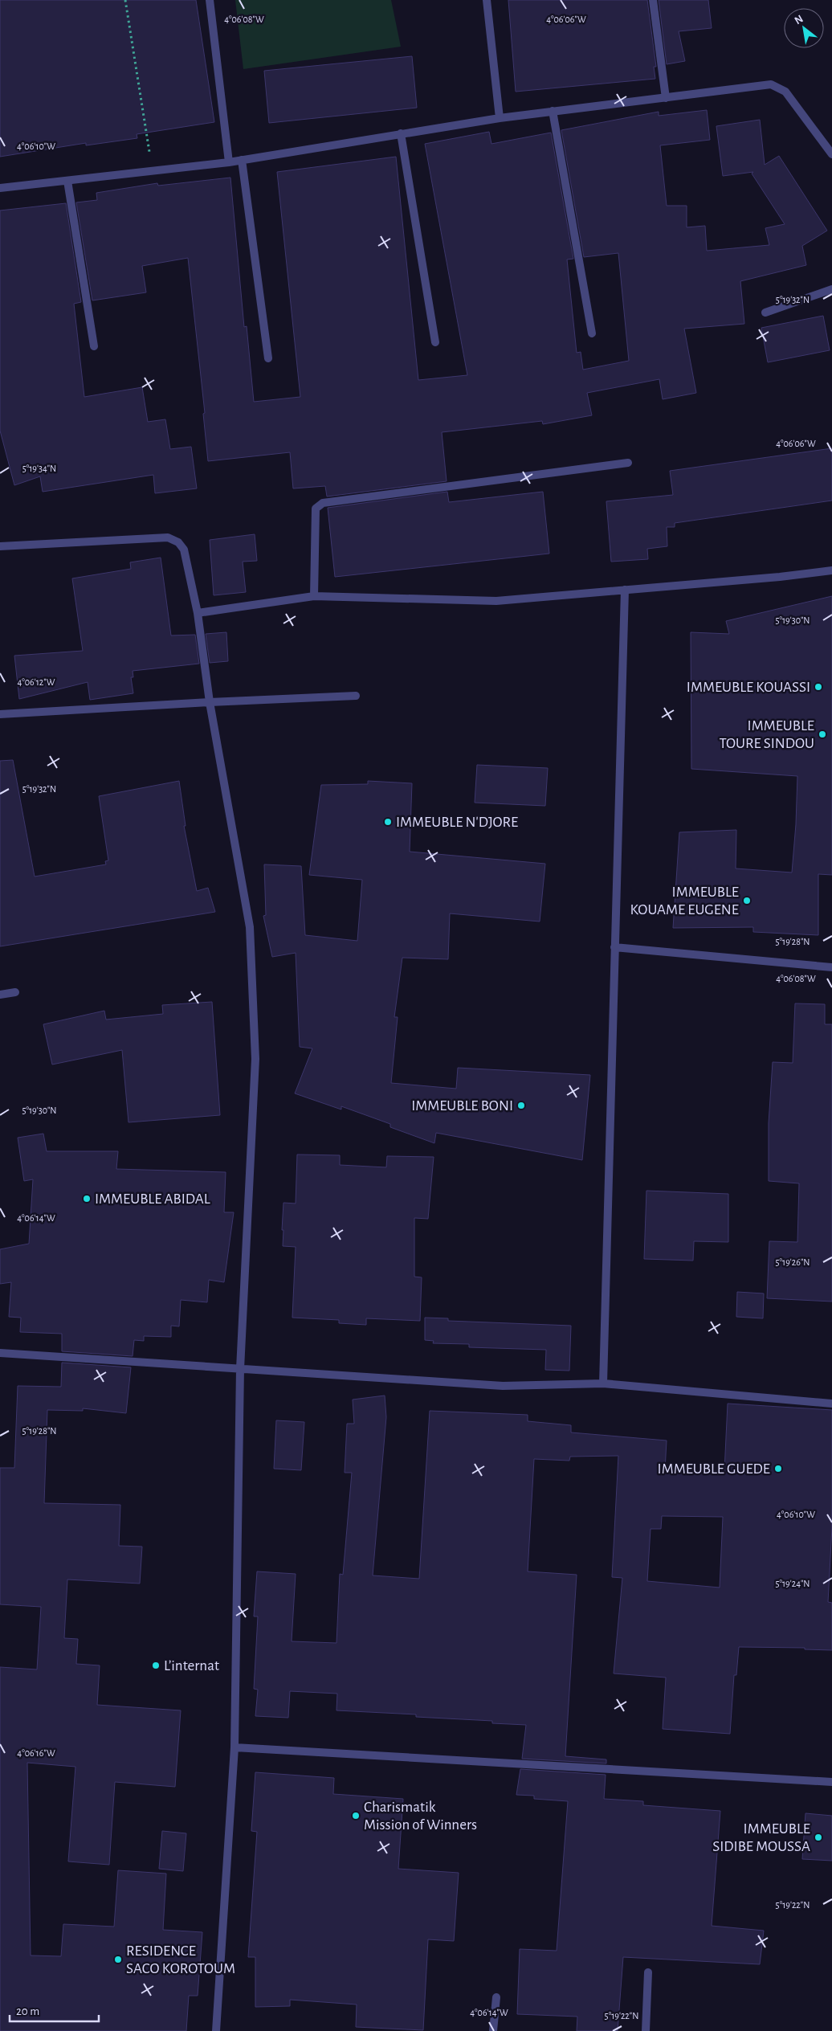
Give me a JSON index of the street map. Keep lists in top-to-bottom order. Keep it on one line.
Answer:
{"places":["IMMEUBLE KOUASSI","IMMEUBLE TOURE SINDOU","IMMEUBLE N'DJORE","IMMEUBLE KOUAME EUGENE","IMMEUBLE BONI","IMMEUBLE ABIDAL","IMMEUBLE GUEDE","L’internat","Charismatik Mission of Winners","IMMEUBLE SIDIBE MOUSSA","RESIDENCE SACO KOROTOUM"],"scale_bar":"20 m","north":"top left","coordinates":["4°06'08\"W","4°06'06\"W","4°06'10\"W","5°19'32\"N","5°19'34\"N","5°19'30\"N","4°06'12\"W","5°19'28\"N","4°06'14\"W","5°19'26\"N","5°19'24\"N","4°06'16\"W","5°19'22\"N"]}
